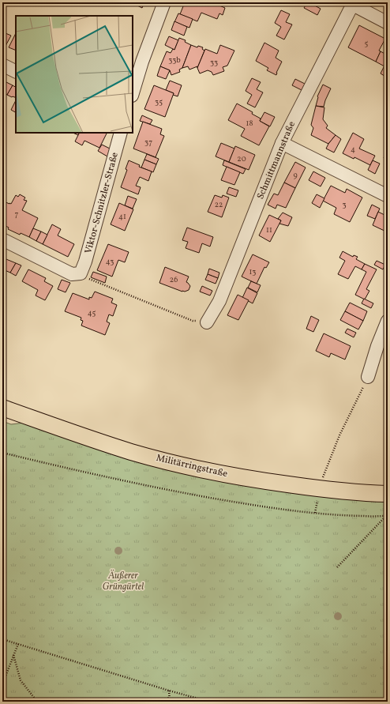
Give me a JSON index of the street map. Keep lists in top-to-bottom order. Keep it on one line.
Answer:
{"streets":{"main road":["Militärringstraße"],"street":["Schmittmannstraße","Viktor-Schnitzler-Straße"]},"parks":["Äußerer Grüngürtel"],"house_numbers":["5","33b","33","35","18","37","4","20","9","22","3","7","41","11","43","13","26","45"]}
